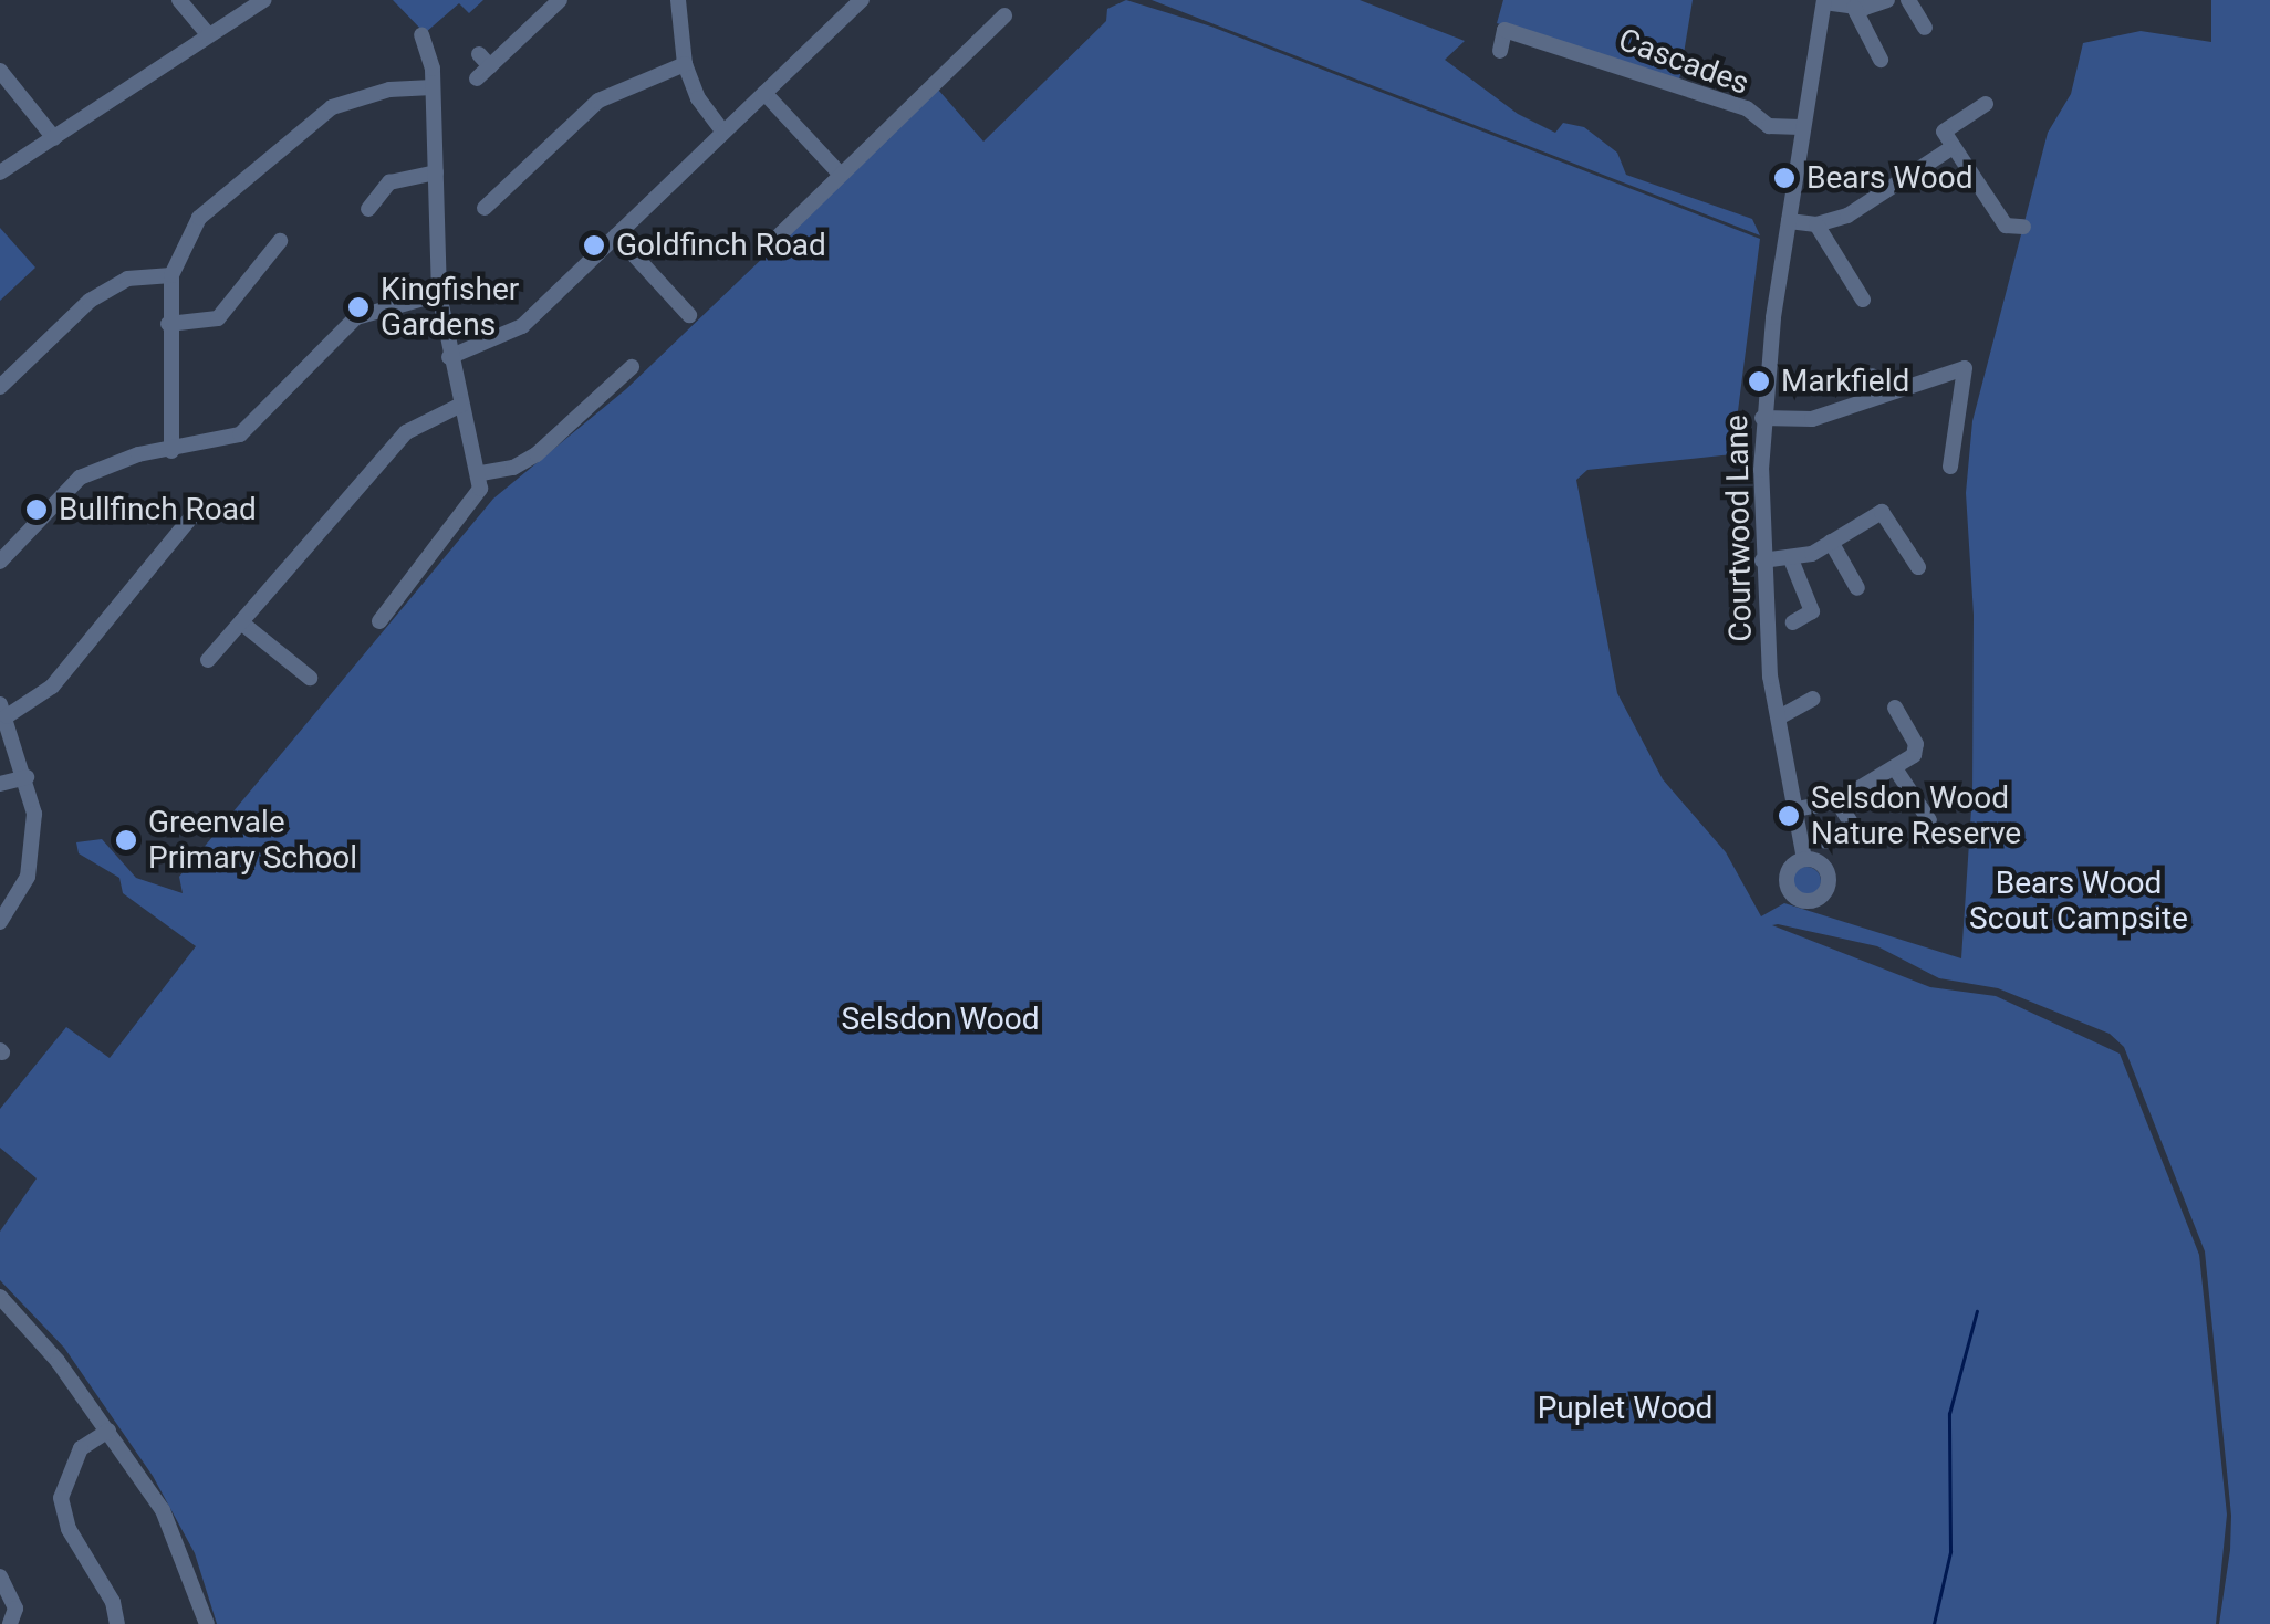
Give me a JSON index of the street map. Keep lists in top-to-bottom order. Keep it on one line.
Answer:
{"streets":{"street":["Cascades","Courtwood Lane"]},"crossings":[["Cascades","Courtwood Lane"]],"parks":["Bears Wood Scout Campsite","Selsdon Wood","Puplet Wood"],"places":["Bears Wood","Goldfinch Road","Kingfisher Gardens","Markfield","Bullfinch Road","Selsdon Wood Nature Reserve","Greenvale Primary School"]}
